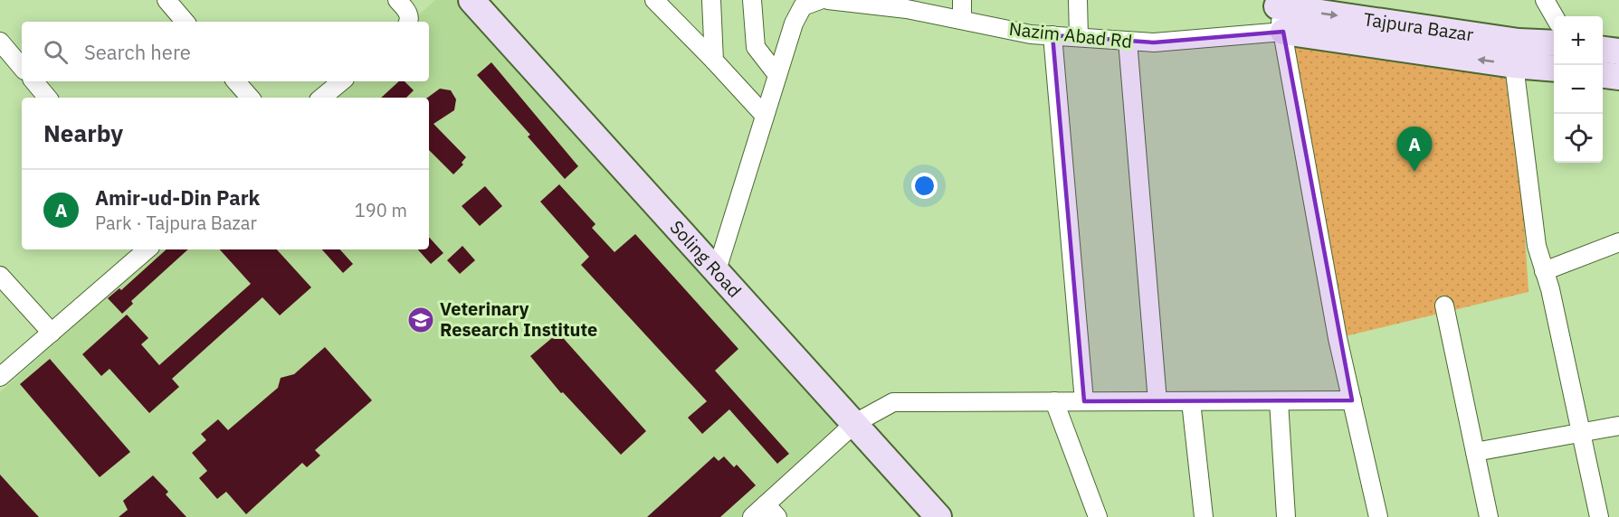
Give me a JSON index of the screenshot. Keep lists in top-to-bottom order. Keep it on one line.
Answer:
{"streets":{"street":["Tajpura Bazar","Nazim Abad Rd","Soling Road"]},"crossings":[["Tajpura Bazar","Nazim Abad Rd"]],"places":{"school or university":["Veterinary Research Institute"]},"page":{"map_buttons":["+","−"],"search":"Search here","heading":"Nearby","pins":"A","list":[{"mark":"A","name":"Amir-ud-Din Park","note":"Park · Tajpura Bazar","value":"190 m"}]}}
